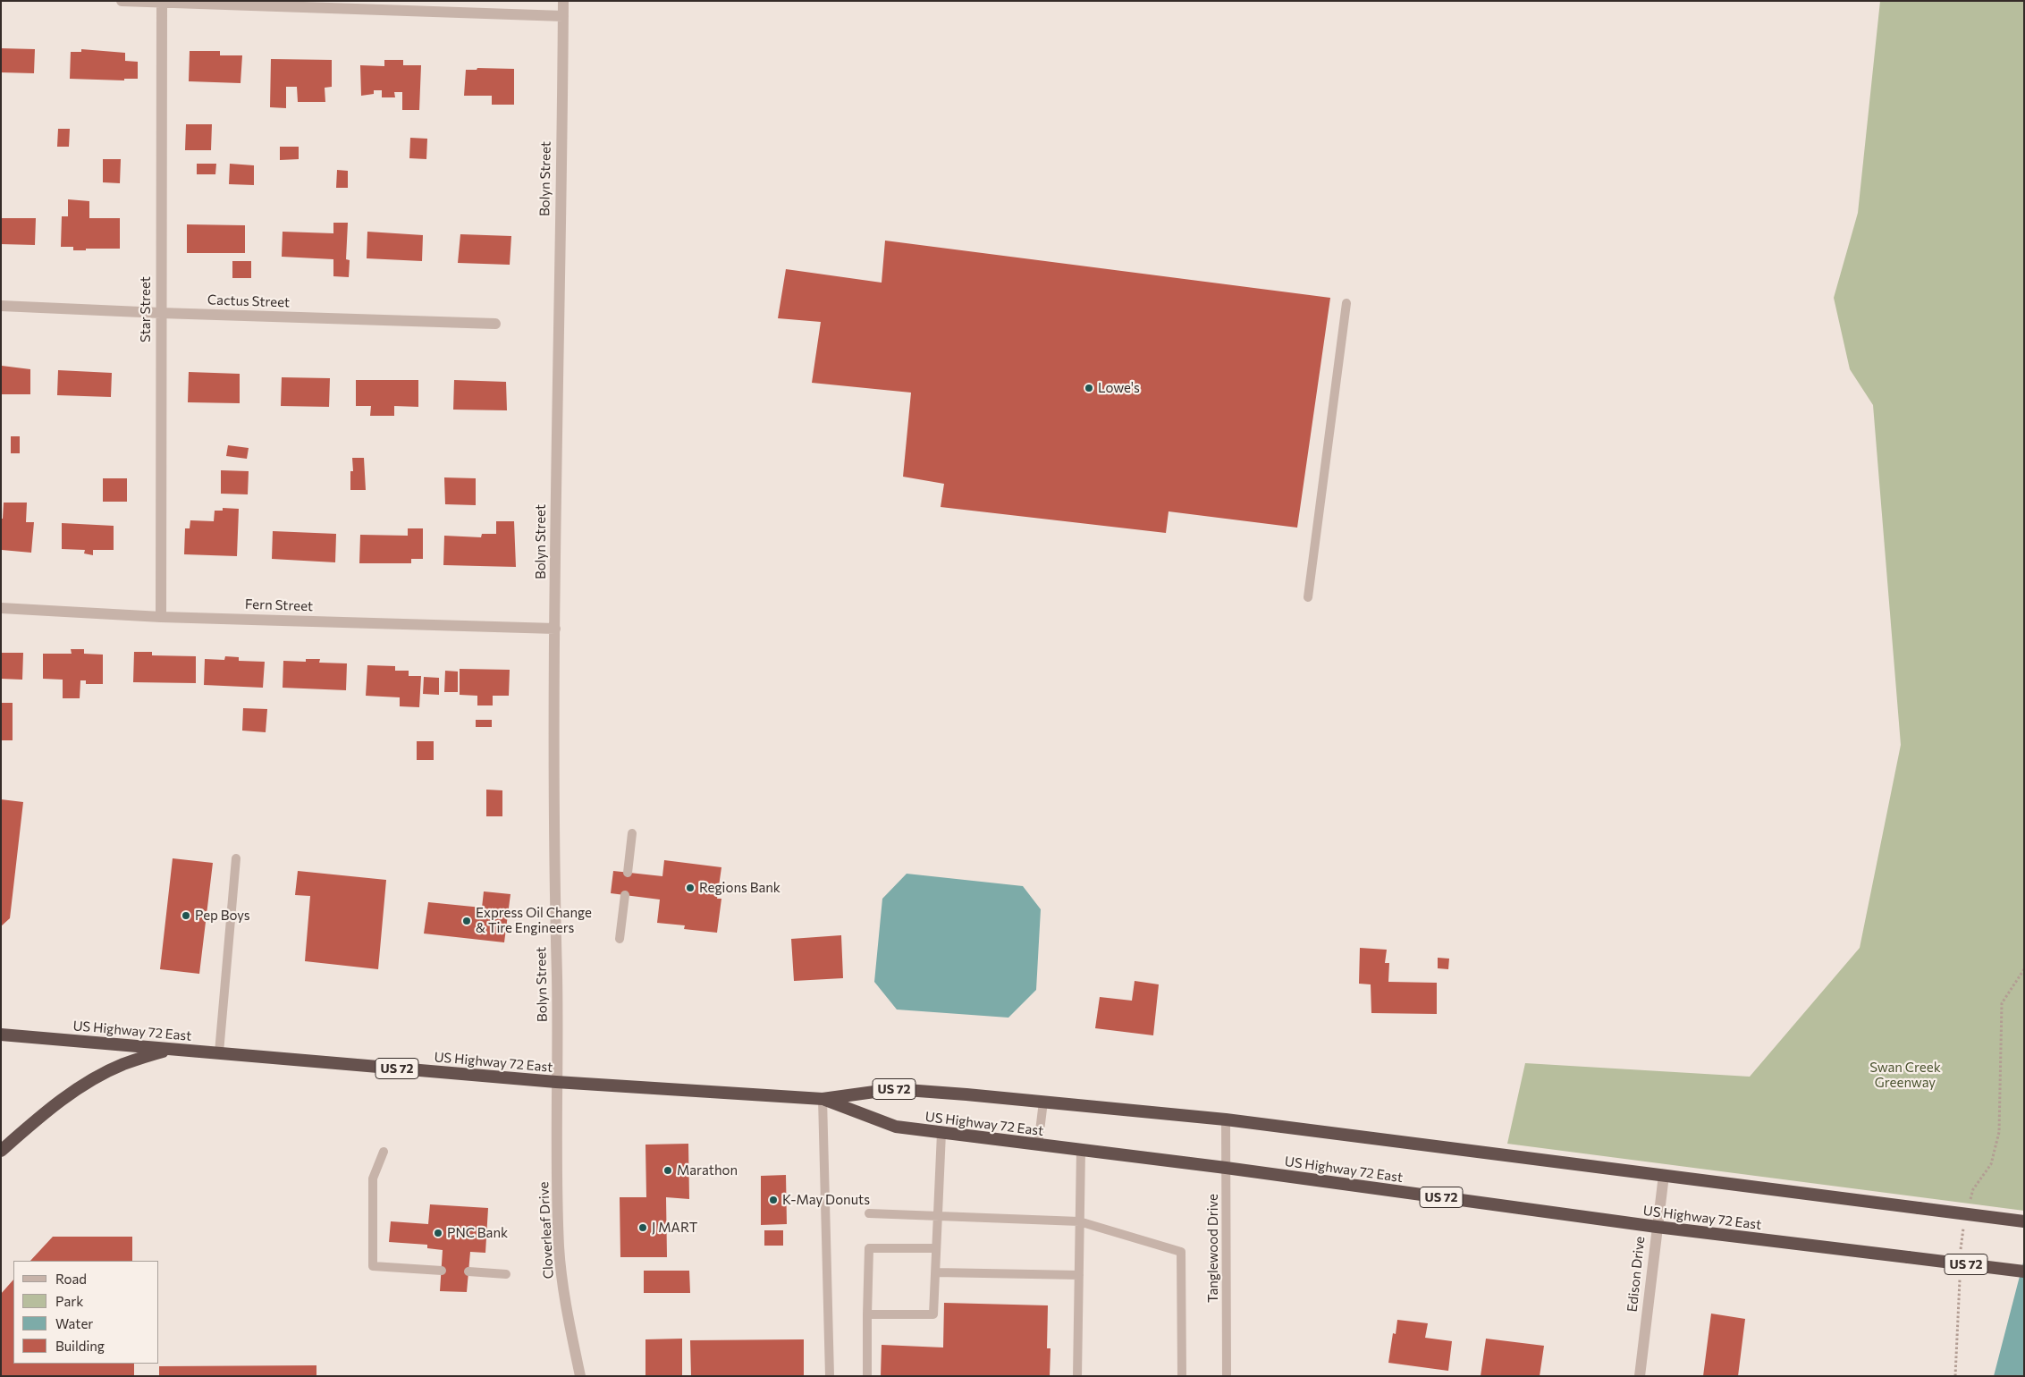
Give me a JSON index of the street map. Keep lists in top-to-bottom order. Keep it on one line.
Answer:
{"streets":{"highway":["US Highway 72 East","US 72"],"street":["Bolyn Street","Cactus Street","Star Street","Fern Street","Cloverleaf Drive","Edison Drive"],"lane":["Tanglewood Drive"]},"crossings":[["Bolyn Street","Fern Street"],["Bolyn Street","US Highway 72 East"],["Bolyn Street","Cloverleaf Drive"],["Cactus Street","Star Street"],["Star Street","Fern Street"],["US Highway 72 East","Cloverleaf Drive"],["US Highway 72 East","Tanglewood Drive"],["US Highway 72 East","Edison Drive"]],"parks":["Swan Creek Greenway"],"places":["Lowe's","Regions Bank","Pep Boys","Express Oil Change & Tire Engineers","Marathon","K-May Donuts","J MART","PNC Bank"],"legend":["Road","Park","Water","Building"]}
